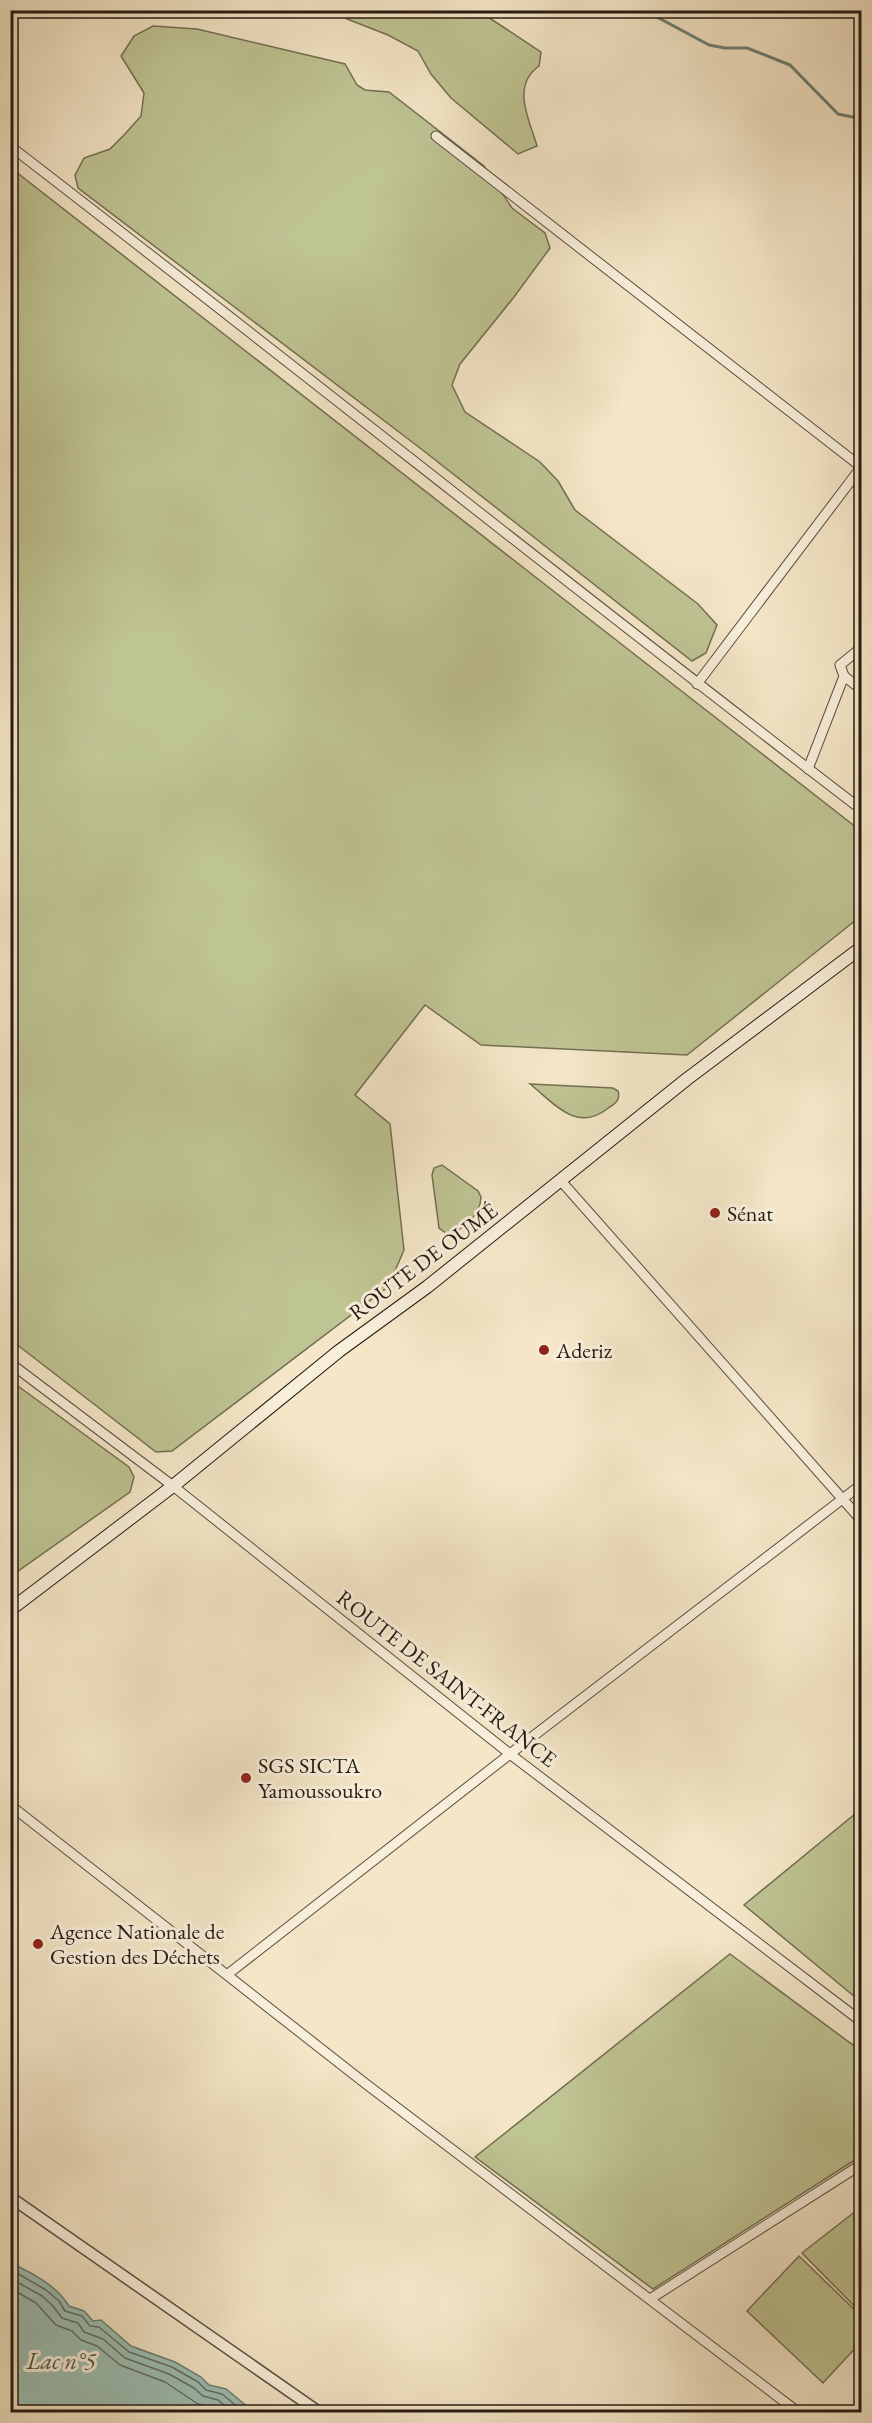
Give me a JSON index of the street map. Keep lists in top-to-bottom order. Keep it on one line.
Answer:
{"streets":{"main road":["ROUTE DE OUMÉ"],"street":["ROUTE DE SAINT-FRANCE"]},"crossings":[["ROUTE DE OUMÉ","ROUTE DE SAINT-FRANCE"]],"water":["Lac n°5"],"places":["Sénat","Aderiz","SGS SICTA Yamoussoukro","Agence Nationale de Gestion des Déchets"]}
